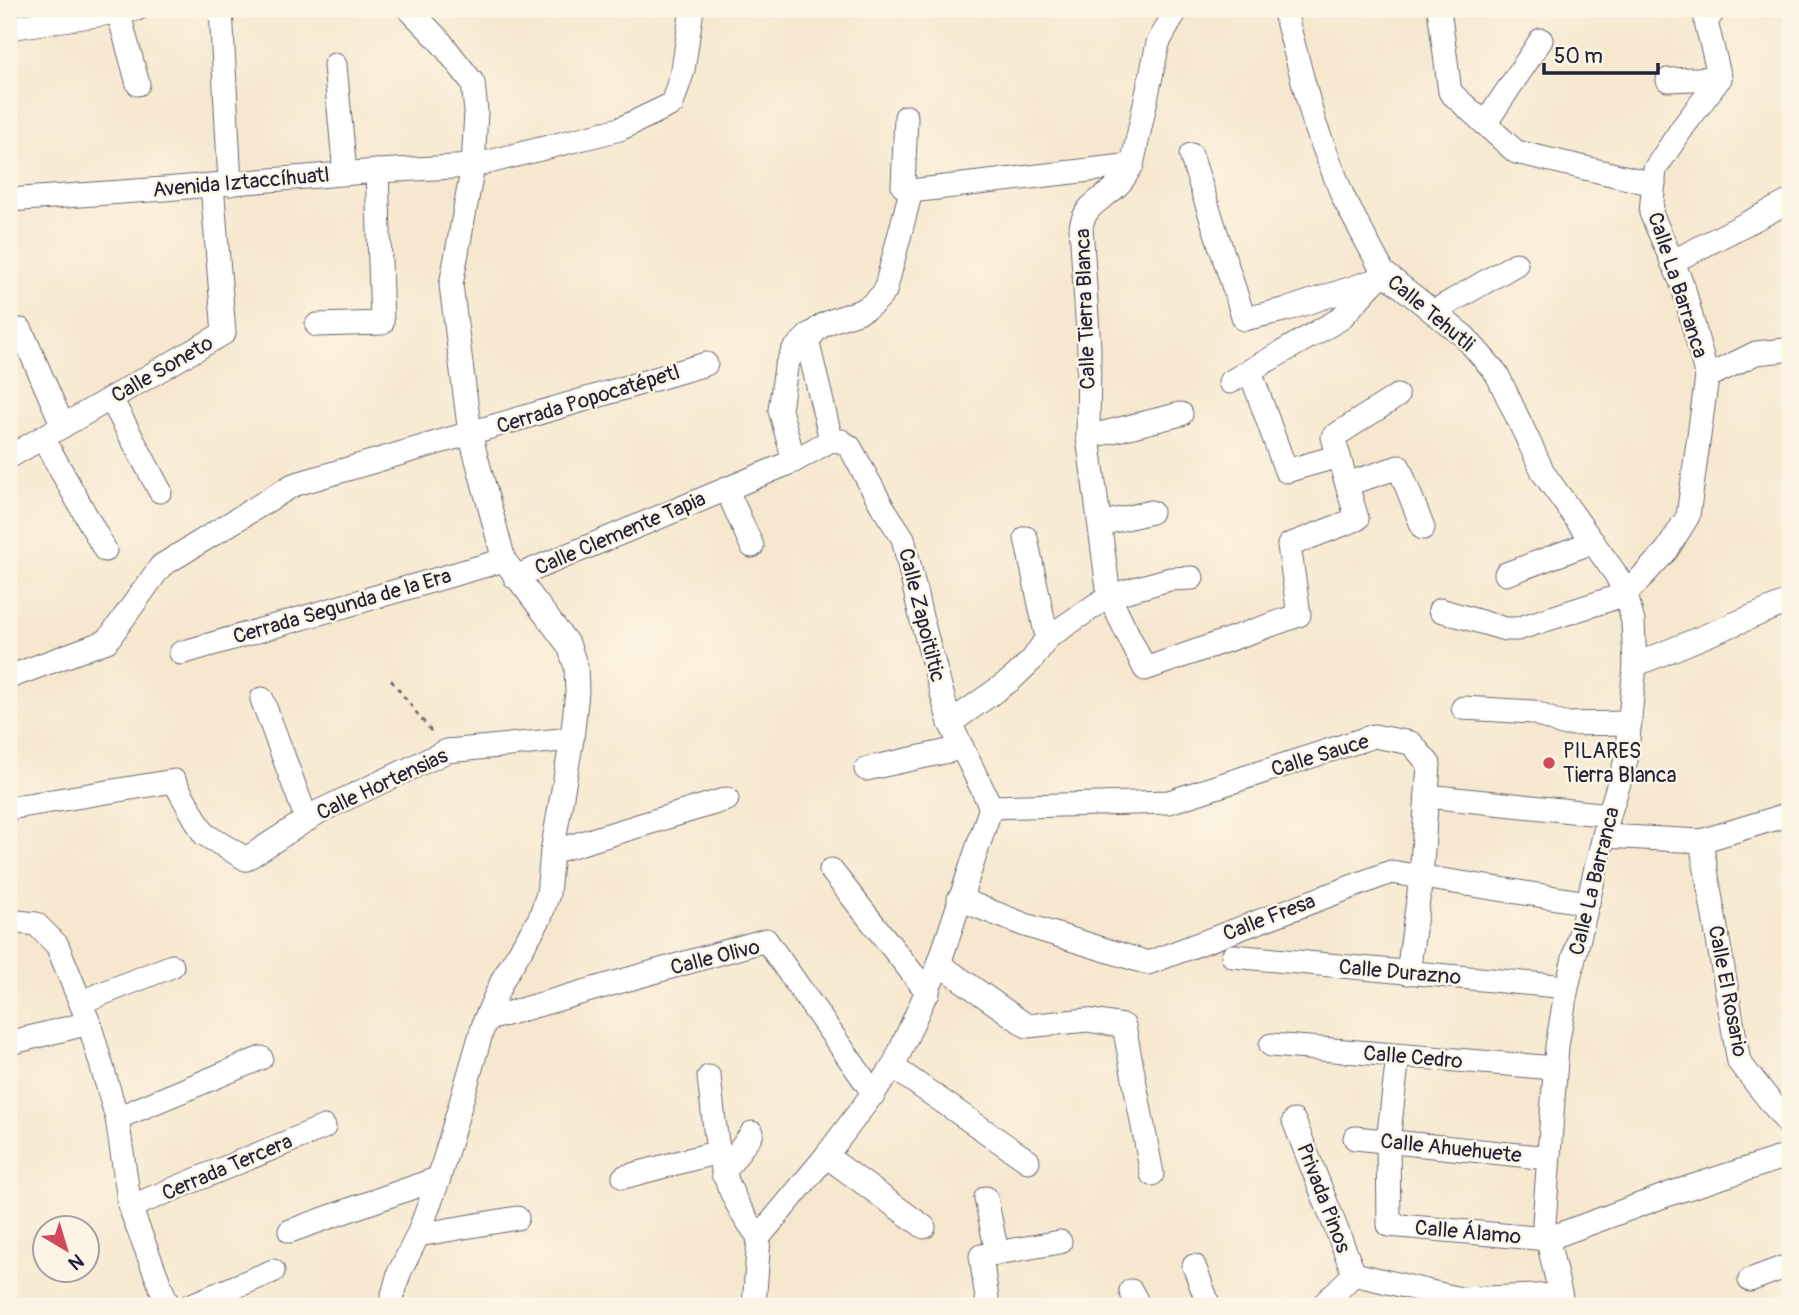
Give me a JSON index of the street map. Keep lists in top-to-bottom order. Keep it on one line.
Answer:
{"streets":{"street":["Avenida Iztaccíhuatl","Calle La Barranca","Calle Tierra Blanca","Calle Tehutli","Calle Soneto","Cerrada Popocatépetl","Calle Clemente Tapia","Cerrada Segunda de la Era","Calle Zapoitiltic","Calle Sauce","Calle Hortensias","Calle Fresa","Calle Olivo","Calle Durazno","Calle El Rosario","Calle Cedro","Calle Ahuehuete","Cerrada Tercera","Privada Pinos","Calle Álamo"]},"crossings":[["Avenida Iztaccíhuatl","Calle Soneto"],["Calle La Barranca","Calle Tehutli"],["Calle La Barranca","Calle Fresa"],["Calle La Barranca","Calle Durazno"],["Calle La Barranca","Calle Cedro"],["Calle La Barranca","Calle Ahuehuete"],["Calle La Barranca","Calle Álamo"],["Calle Clemente Tapia","Cerrada Segunda de la Era"],["Calle Zapoitiltic","Calle Sauce"],["Calle Sauce","Calle Fresa"],["Calle Sauce","Calle Durazno"],["Calle Ahuehuete","Calle Álamo"]],"places":["PILARES Tierra Blanca"],"scale_bar":"50 m","north":"bottom right"}
